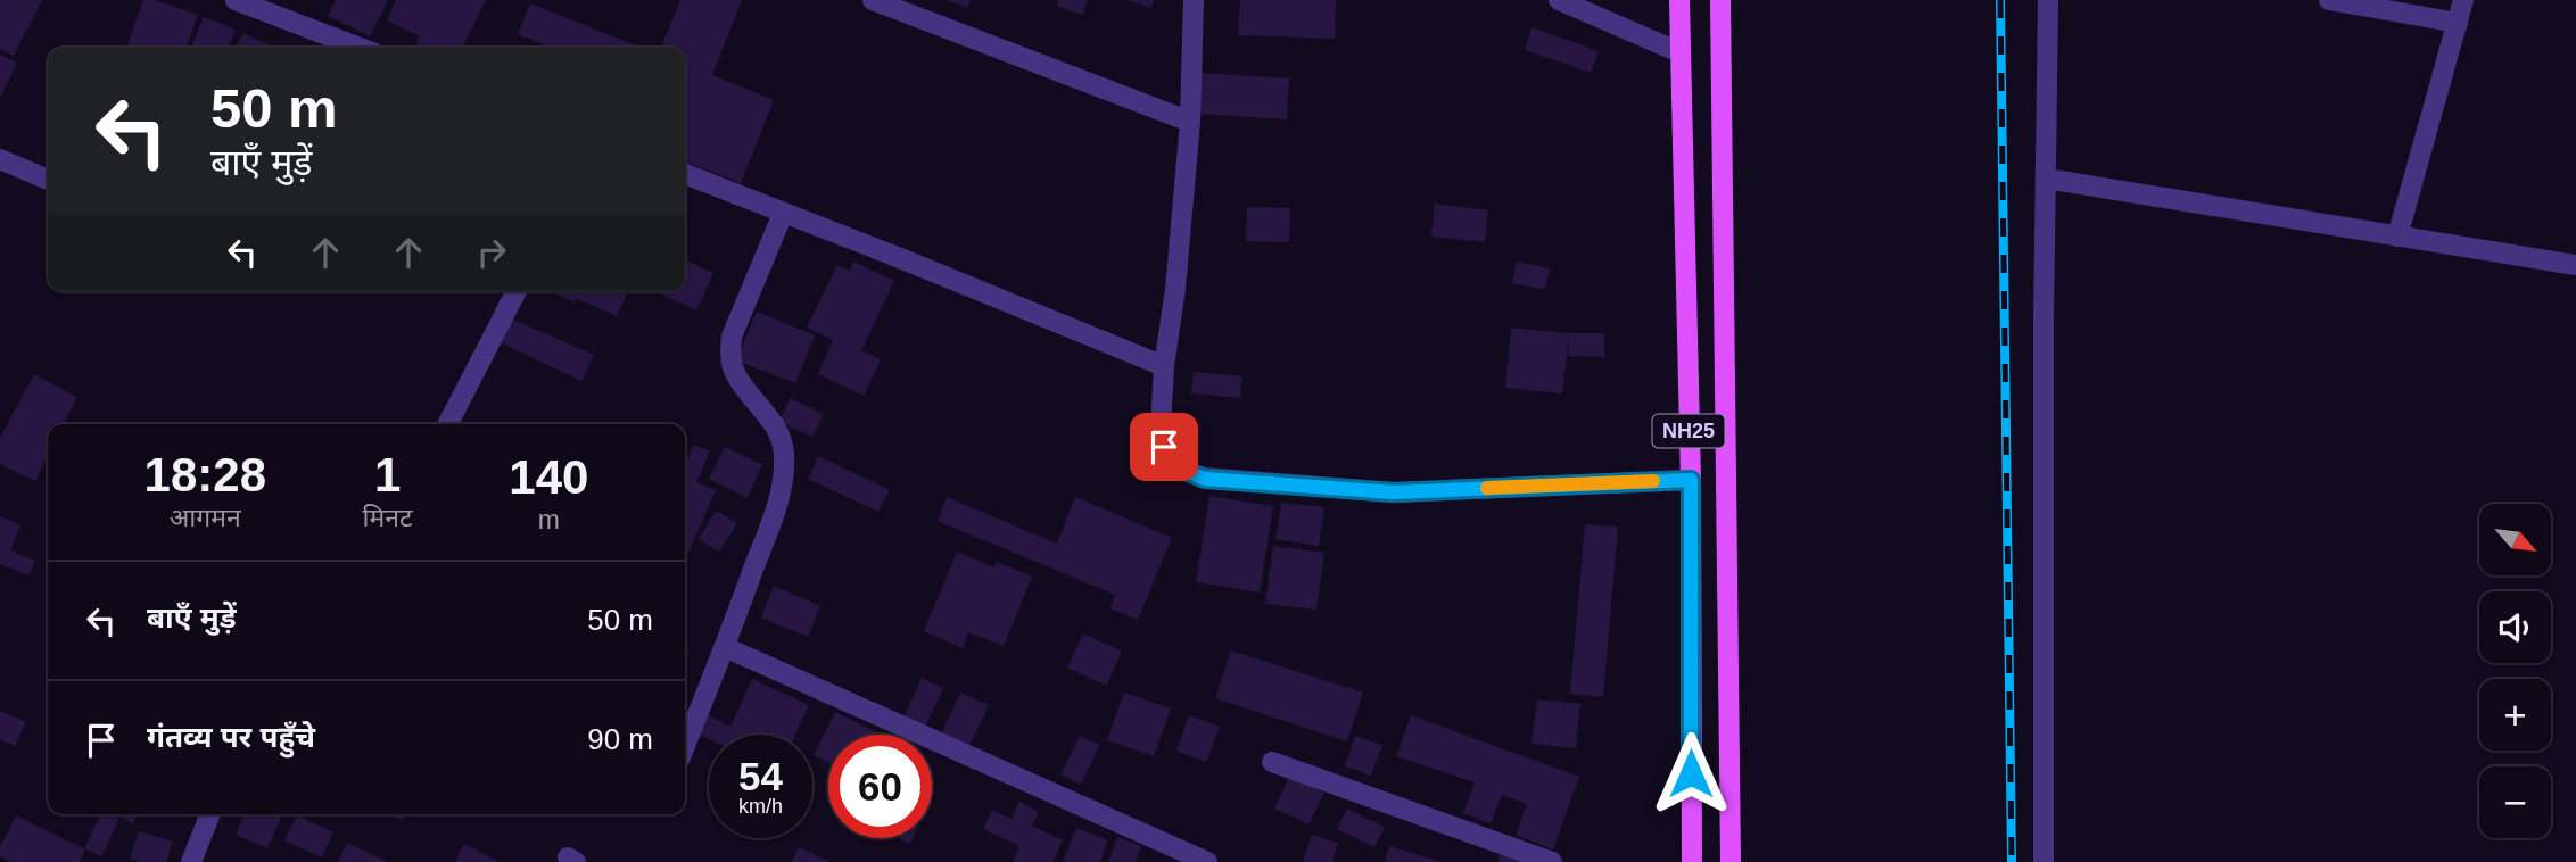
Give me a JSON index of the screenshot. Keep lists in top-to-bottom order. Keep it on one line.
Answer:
{"streets":{"main road":["NH25"]},"north":"bottom right","page":{"turn":["50 m","बाएँ मुड़ें"],"eta":["18:28","आगमन","1","मिनट","140","m"],"map_buttons":["+","−"],"list":[{"name":"बाएँ मुड़ें","value":"50 m"},{"name":"गंतव्य पर पहुँचे","value":"90 m"}],"speed":"54 km/h","limit":"60"}}
